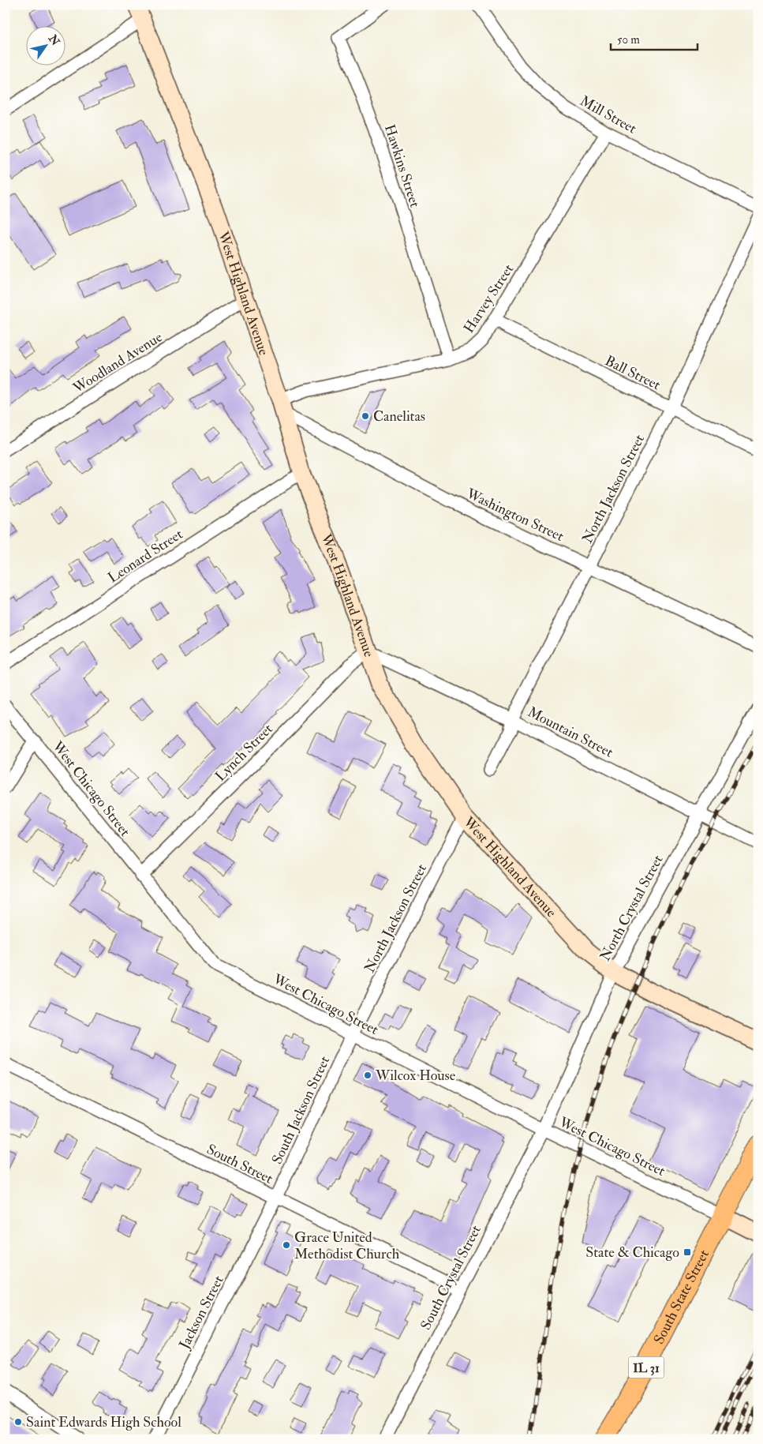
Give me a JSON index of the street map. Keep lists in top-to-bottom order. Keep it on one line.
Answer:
{"streets":{"main road":["West Highland Avenue","South State Street","IL 31"],"street":["Mill Street","Hawkins Street","Harvey Street","Woodland Avenue","Ball Street","North Jackson Street","Washington Street","Leonard Street","Mountain Street","Lynch Street","West Chicago Street","North Crystal Street","South Jackson Street","South Street","South Crystal Street","Jackson Street"]},"crossings":[["Mill Street","Harvey Street"],["Hawkins Street","Harvey Street"],["West Highland Avenue","Harvey Street"],["West Highland Avenue","Woodland Avenue"],["West Highland Avenue","North Jackson Street"],["West Highland Avenue","Washington Street"],["West Highland Avenue","Leonard Street"],["West Highland Avenue","Mountain Street"],["West Highland Avenue","Lynch Street"],["West Highland Avenue","North Crystal Street"],["Harvey Street","Ball Street"],["Harvey Street","Washington Street"],["Ball Street","North Jackson Street"],["North Jackson Street","Washington Street"],["North Jackson Street","Mountain Street"],["North Jackson Street","West Chicago Street"],["North Jackson Street","South Jackson Street"],["Mountain Street","Lynch Street"],["Mountain Street","North Crystal Street"],["Lynch Street","West Chicago Street"],["West Chicago Street","North Crystal Street"],["West Chicago Street","South Jackson Street"],["West Chicago Street","South Crystal Street"],["West Chicago Street","South State Street"],["West Chicago Street","IL 31"],["North Crystal Street","South Crystal Street"],["South Jackson Street","South Street"],["South Jackson Street","Jackson Street"],["South Street","South Crystal Street"],["South Street","Jackson Street"],["South State Street","IL 31"]],"places":{"other":["Canelitas","Wilcox House","Grace United Methodist Church","Saint Edwards High School"],"transit":["State & Chicago"]},"scale_bar":"50 m","north":"top right"}
